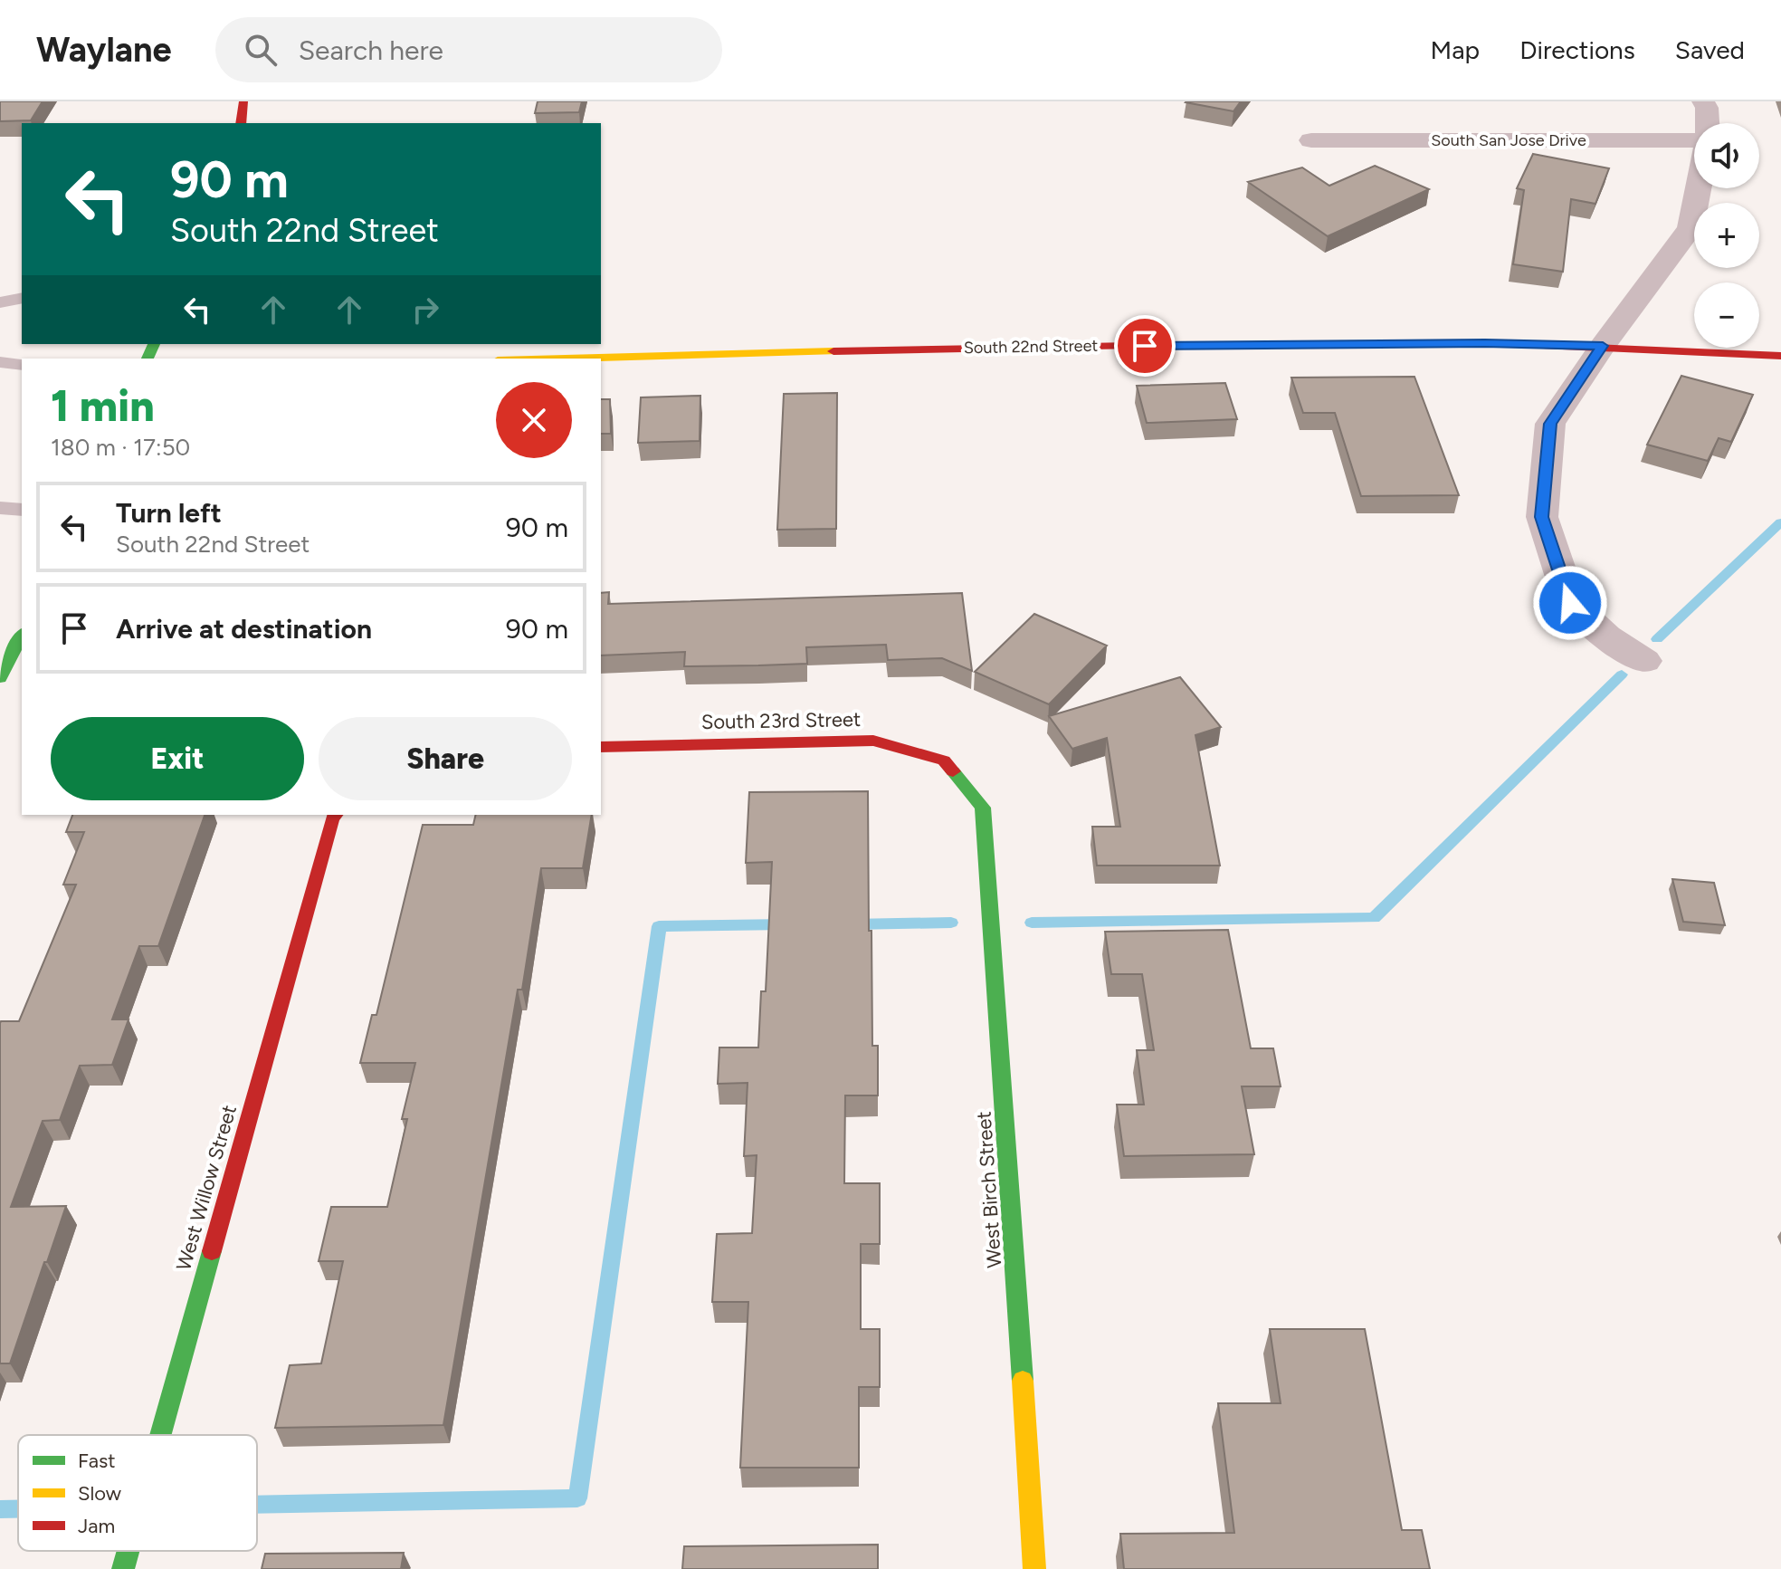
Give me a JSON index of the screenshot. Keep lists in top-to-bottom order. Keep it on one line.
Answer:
{"streets":{"street":["South San Jose Drive","South 22nd Street","South 23rd Street","West Willow Street","West Birch Street"]},"crossings":[["South 23rd Street","West Birch Street"]],"legend":["Fast","Slow","Jam"],"page":{"header":"Waylane","search":"Search here","nav":["Map","Directions","Saved"],"map_buttons":["+","−"],"turn":["90 m","South 22nd Street"],"heading":["1 min","180 m · 17:50"],"list":[{"name":"Turn left","note":"South 22nd Street","value":"90 m"},{"name":"Arrive at destination","value":"90 m"}],"buttons":["Exit","Share"]}}
